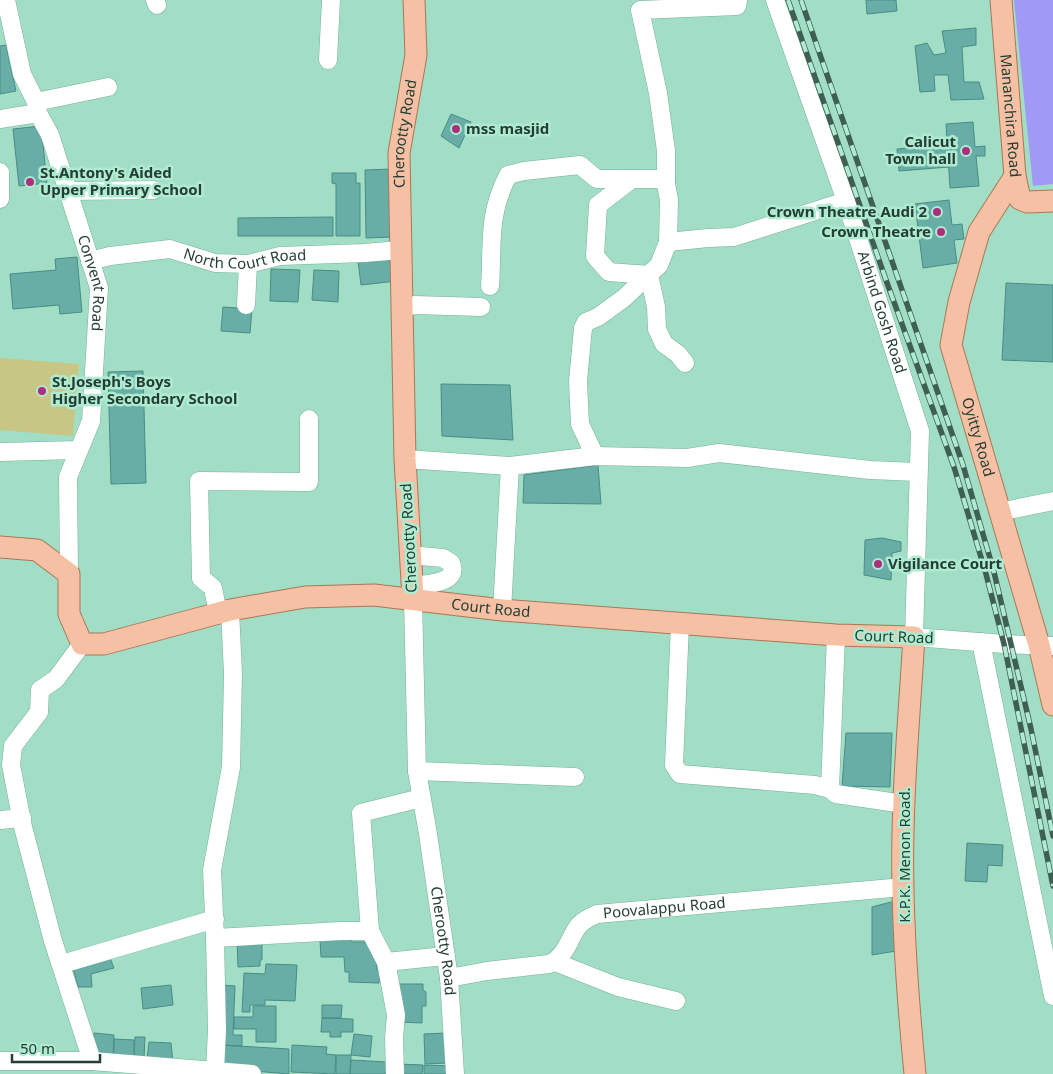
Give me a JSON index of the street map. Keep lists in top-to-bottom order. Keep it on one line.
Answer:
{"streets":{"main road":["Mananchira Road","Cherootty Road","Oyitty Road","Court Road","K.P.K. Menon Road."],"street":["North Court Road","Convent Road","Arbind Gosh Road","Poovalappu Road"]},"crossings":[["Mananchira Road","Oyitty Road"],["Cherootty Road","North Court Road"],["Cherootty Road","Court Road"],["North Court Road","Convent Road"],["Arbind Gosh Road","Court Road"],["Arbind Gosh Road","K.P.K. Menon Road."],["Oyitty Road","Court Road"],["Court Road","K.P.K. Menon Road."],["K.P.K. Menon Road.","Poovalappu Road"]],"places":["mss masjid","Calicut Town hall","St.Antony's Aided Upper Primary School","Crown Theatre Audi 2","Crown Theatre","St.Joseph's Boys Higher Secondary School","Vigilance Court"],"scale_bar":"50 m"}
